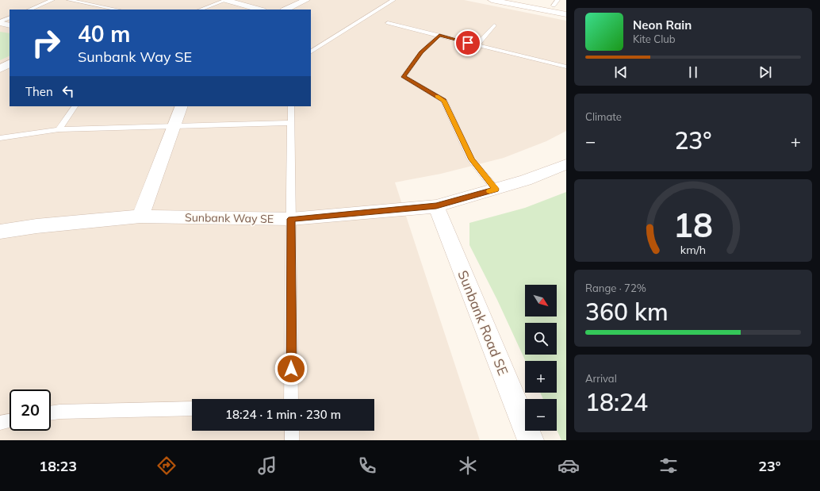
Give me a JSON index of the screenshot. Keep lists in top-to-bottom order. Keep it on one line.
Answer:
{"streets":{"street":["Sunbank Way SE","Sunbank Road SE"]},"crossings":[["Sunbank Way SE","Sunbank Road SE"]],"north":"bottom right","page":{"turn":["40 m","Sunbank Way SE"],"song":["Neon Rain","Kite Club"],"then":"Then","tile":["Climate",["Range · 72%","360 km"],["Arrival","18:24"]],"heat":["−","23°","+"],"map_buttons":["+","−"],"limit":"20","trip":"18:24 · 1 min · 230 m","tabs":["18:23","23°"],"gauge":["18","km/h"]}}
